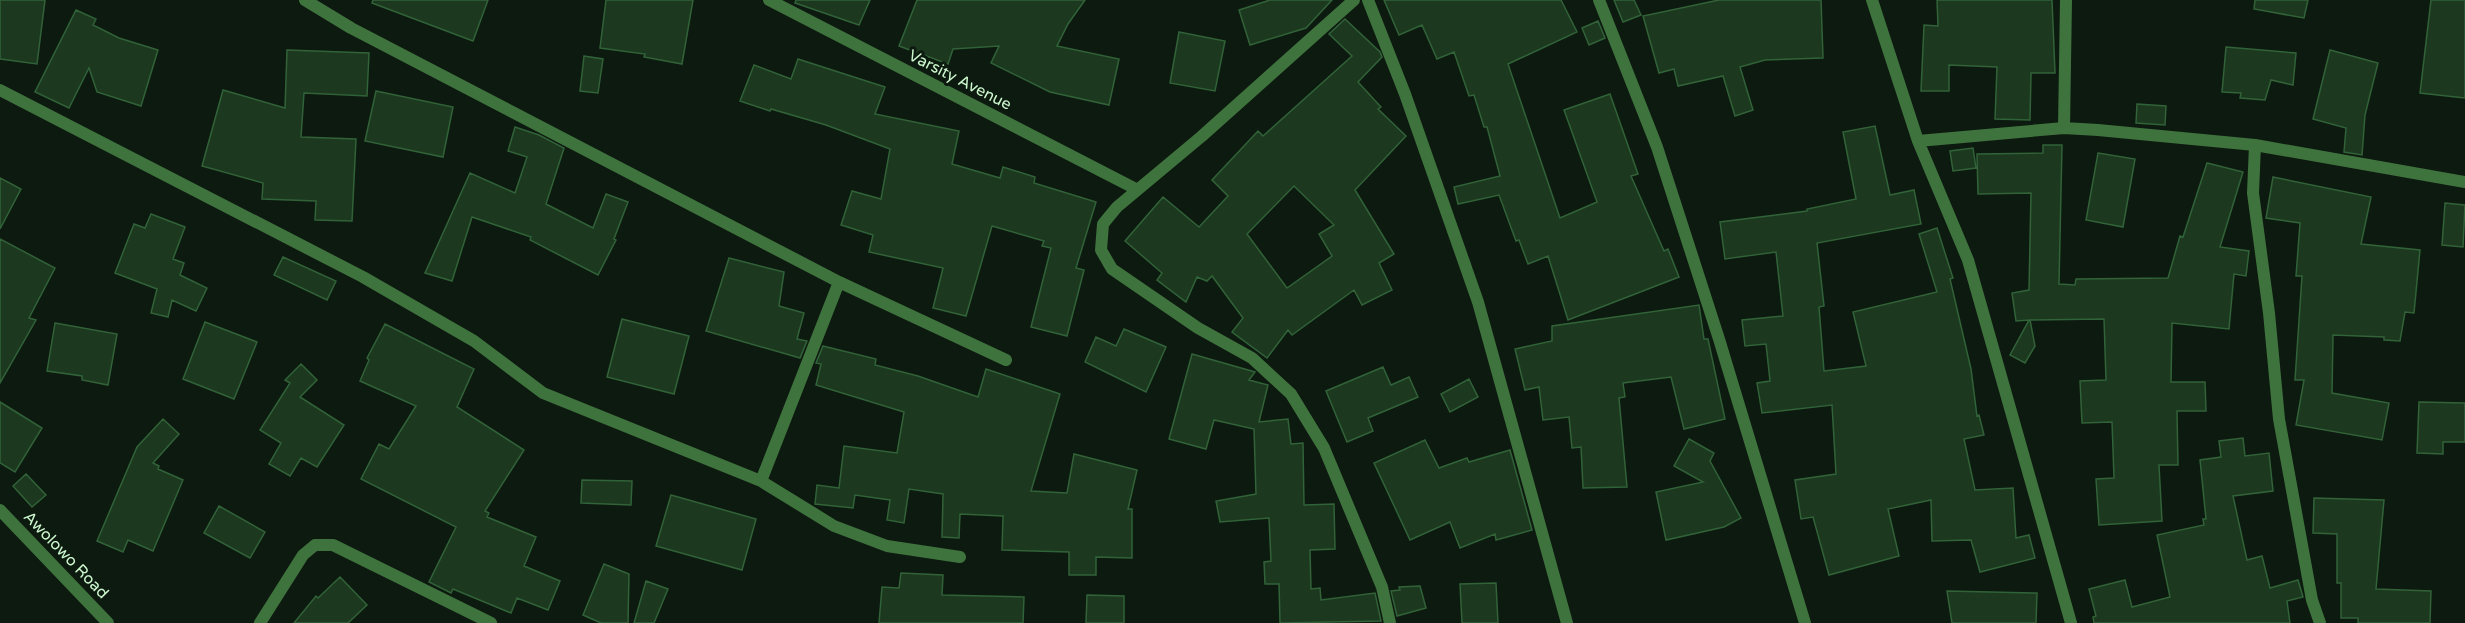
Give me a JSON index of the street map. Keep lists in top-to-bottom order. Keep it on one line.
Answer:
{"streets":{"street":["Varsity Avenue","Awolowo Road"]}}
